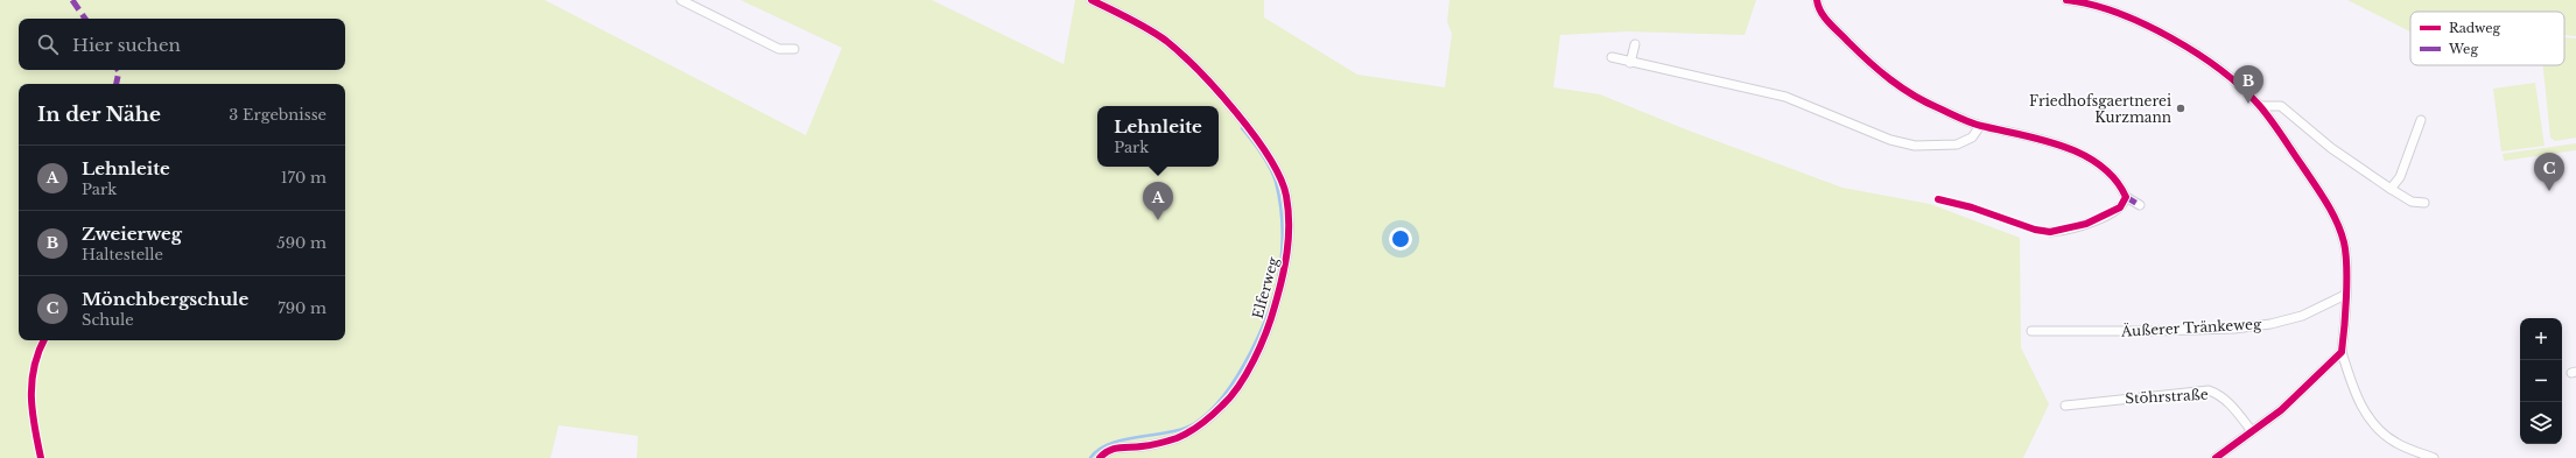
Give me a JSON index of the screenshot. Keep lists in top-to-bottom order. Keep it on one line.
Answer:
{"streets":{"street":["Elferweg","Äußerer Tränkeweg","Stöhrstraße"]},"places":["Friedhofsgaertnerei Kurzmann"],"legend":["Radweg","Weg"],"page":{"search":"Hier suchen","pins":["B","C","A"],"heading":["In der Nähe","3 Ergebnisse"],"popup":["Lehnleite","Park"],"list":[{"mark":"A","name":"Lehnleite","note":"Park","value":"170 m"},{"mark":"B","name":"Zweierweg","note":"Haltestelle","value":"590 m"},{"mark":"C","name":"Mönchbergschule","note":"Schule","value":"790 m"}],"map_buttons":["+","−"]}}
